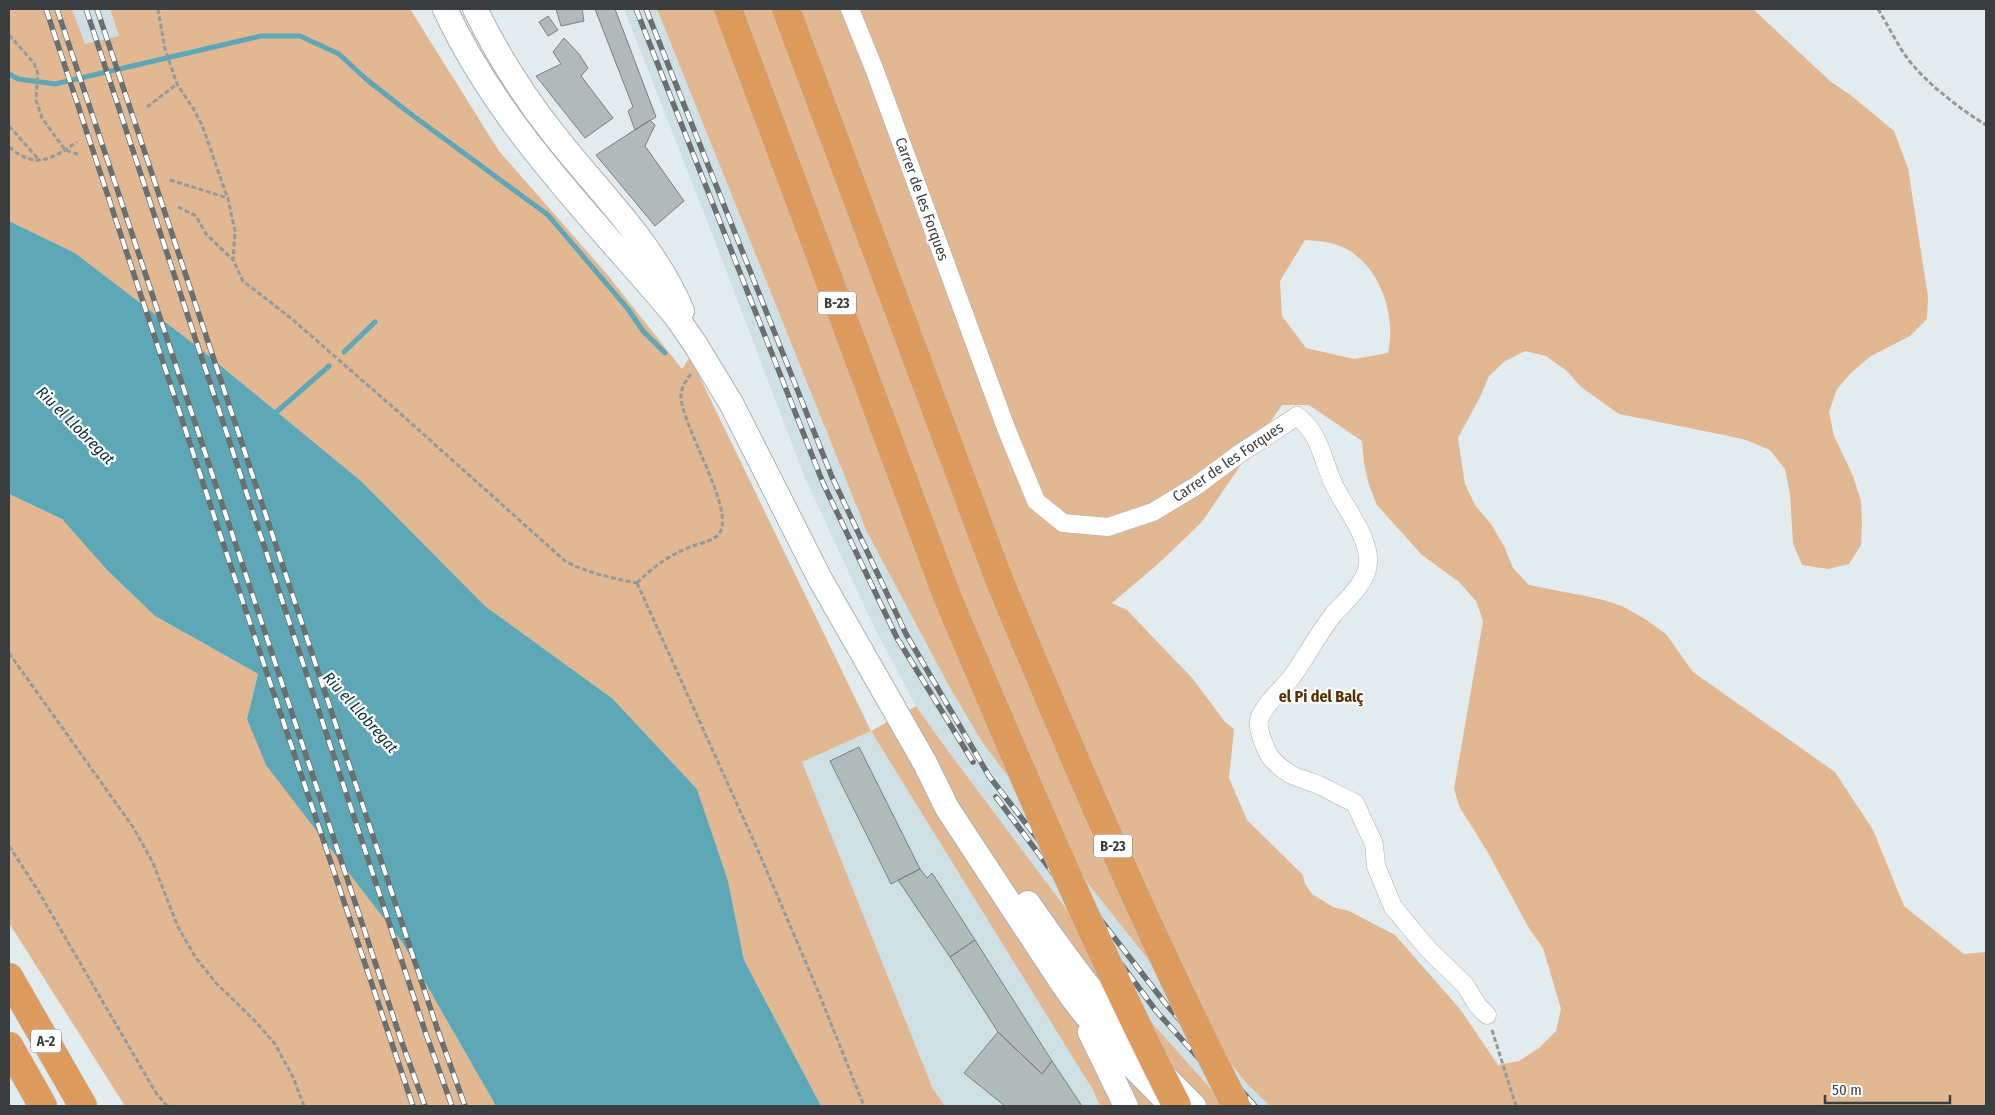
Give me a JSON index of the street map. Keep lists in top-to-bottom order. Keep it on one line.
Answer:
{"streets":{"highway":["B-23","A-2"],"street":["Carrer de les Forques"]},"districts":["el Pi del Balç"],"water":["Riu el Llobregat"],"scale_bar":"50 m"}
